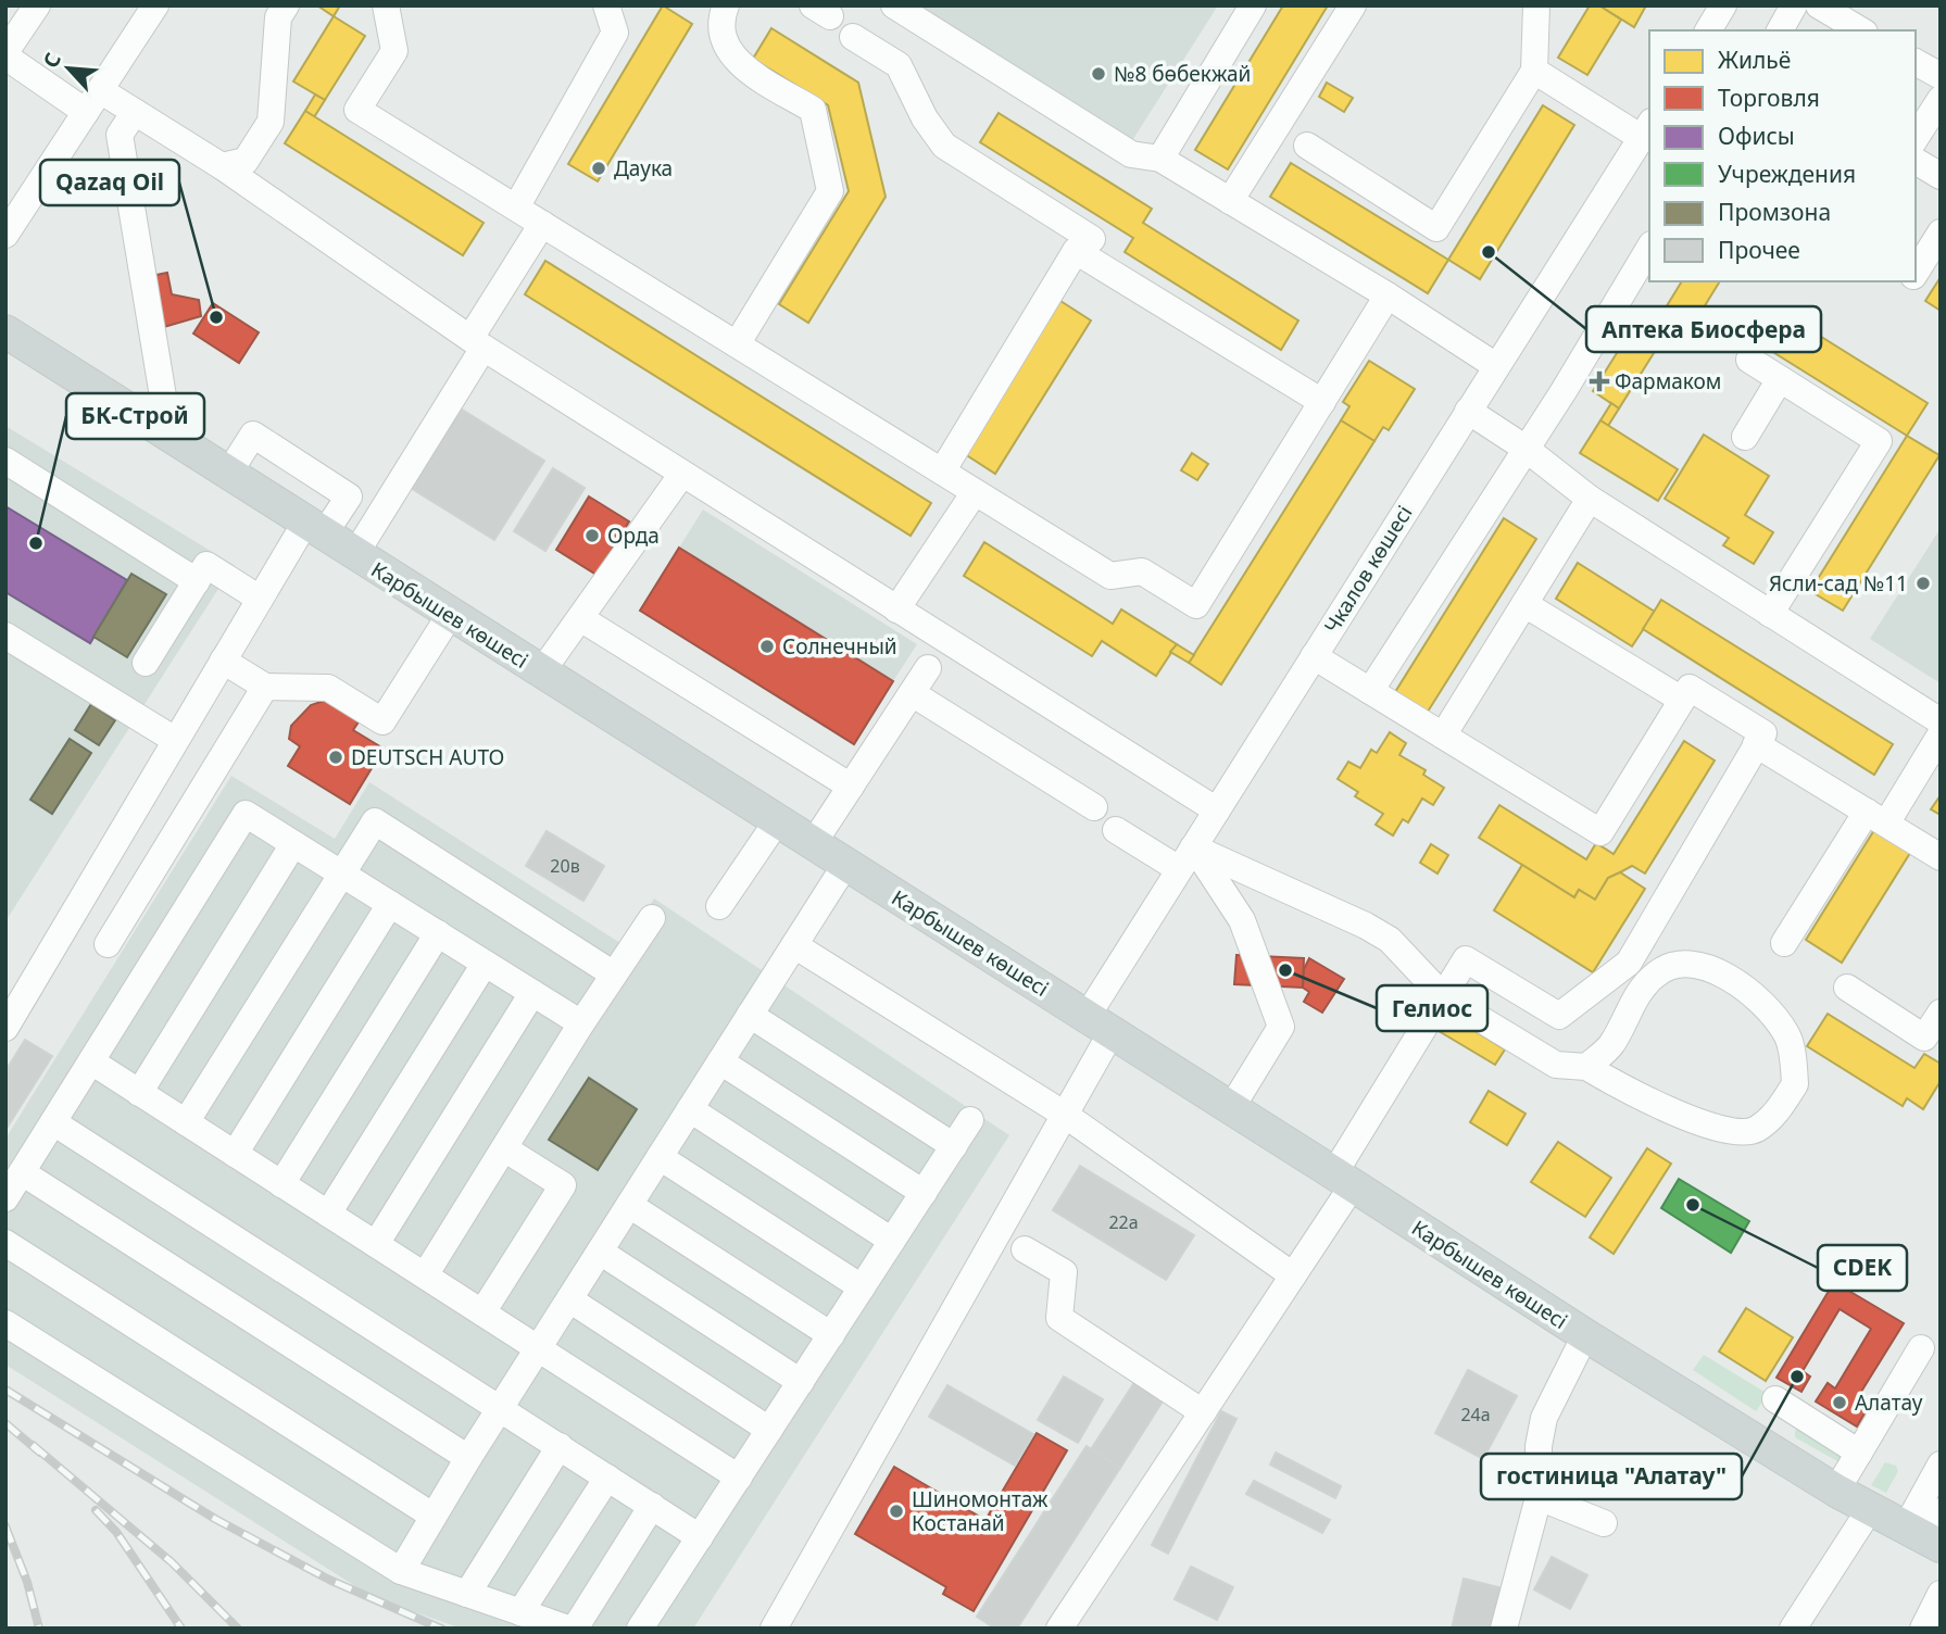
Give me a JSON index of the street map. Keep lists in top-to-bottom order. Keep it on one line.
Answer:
{"streets":{"main road":["Карбышев көшесі"],"street":["Чкалов көшесі"]},"crossings":[["Чкалов көшесі","Карбышев көшесі"]],"places":{"other":["№8 бөбекжай","Даука","Аптека Биосфера","Qazaq Oil","Орда","БК-Строй","Ясли-сад №11","Солнечный","DEUTSCH AUTO","Гелиос","CDEK","гостиница \"Алатау\"","Алатау","Шиномонтаж Костанай"],"health":["Фармаком"]},"house_numbers":["20в","22а","24а"],"legend":["Жильё","Торговля","Офисы","Учреждения","Промзона","Прочее"],"north":"top left"}
